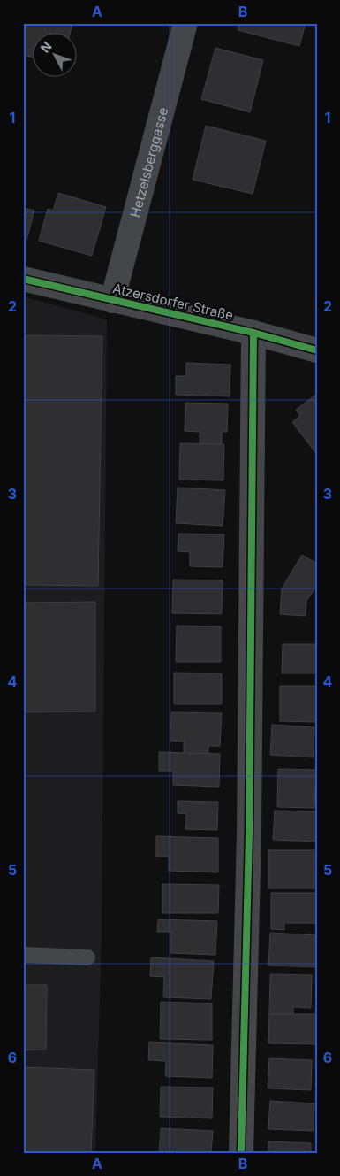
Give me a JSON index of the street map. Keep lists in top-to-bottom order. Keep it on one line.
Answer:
{"streets":{"street":["Hetzelsberggasse","Atzersdorfer Straße"]},"crossings":[["Hetzelsberggasse","Atzersdorfer Straße"]],"north":"top left","grid":{"columns":["A","B"],"rows":["1","2","3","4","5","6"]}}
